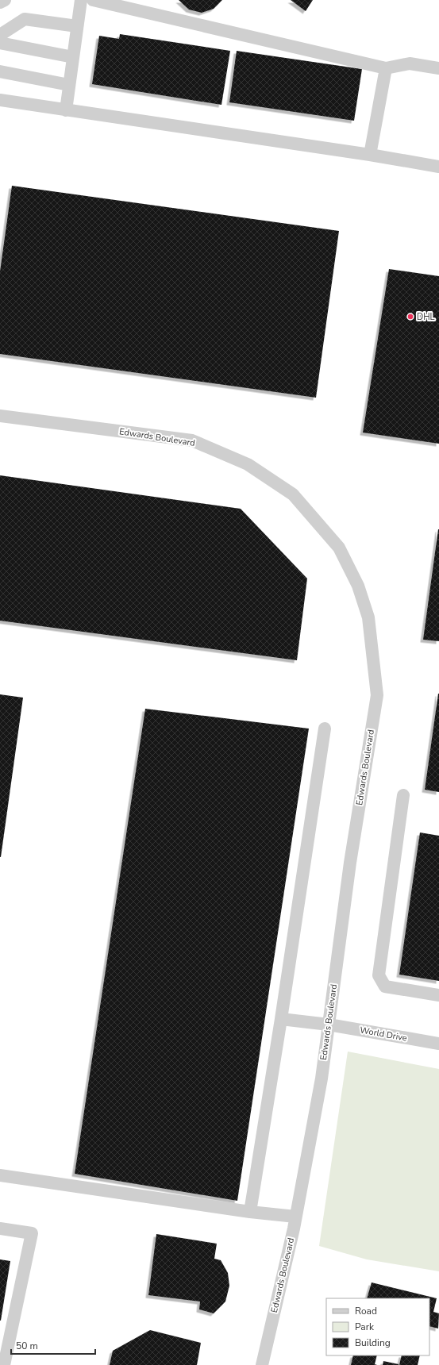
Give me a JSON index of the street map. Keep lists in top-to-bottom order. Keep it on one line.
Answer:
{"streets":{"street":["Edwards Boulevard","World Drive"]},"crossings":[["Edwards Boulevard","World Drive"]],"places":["DHL"],"legend":["Road","Park","Building"],"scale_bar":"50 m"}
